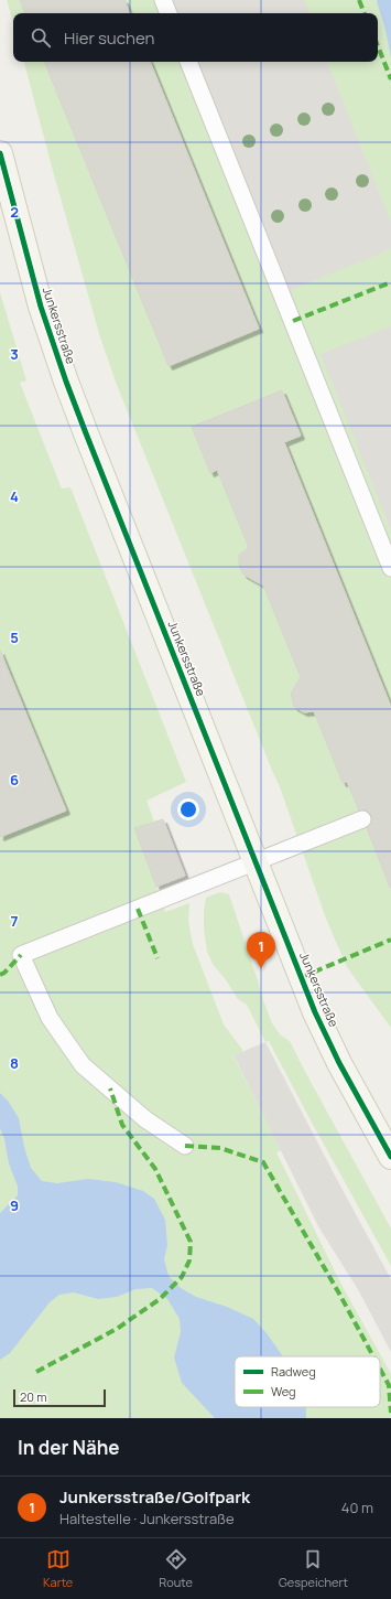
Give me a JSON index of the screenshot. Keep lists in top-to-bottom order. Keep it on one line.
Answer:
{"streets":{"main road":["Junkersstraße"]},"legend":["Radweg","Weg"],"scale_bar":"20 m","page":{"search":"Hier suchen","pins":"1","scale":"20 m","heading":"In der Nähe","list":[{"mark":"1","name":"Junkersstraße/Golfpark","note":"Haltestelle · Junkersstraße","value":"40 m"}],"nav":["Karte","Route","Gespeichert"]},"grid":{"rows":["2","3","4","5","6","7","8","9"]}}
